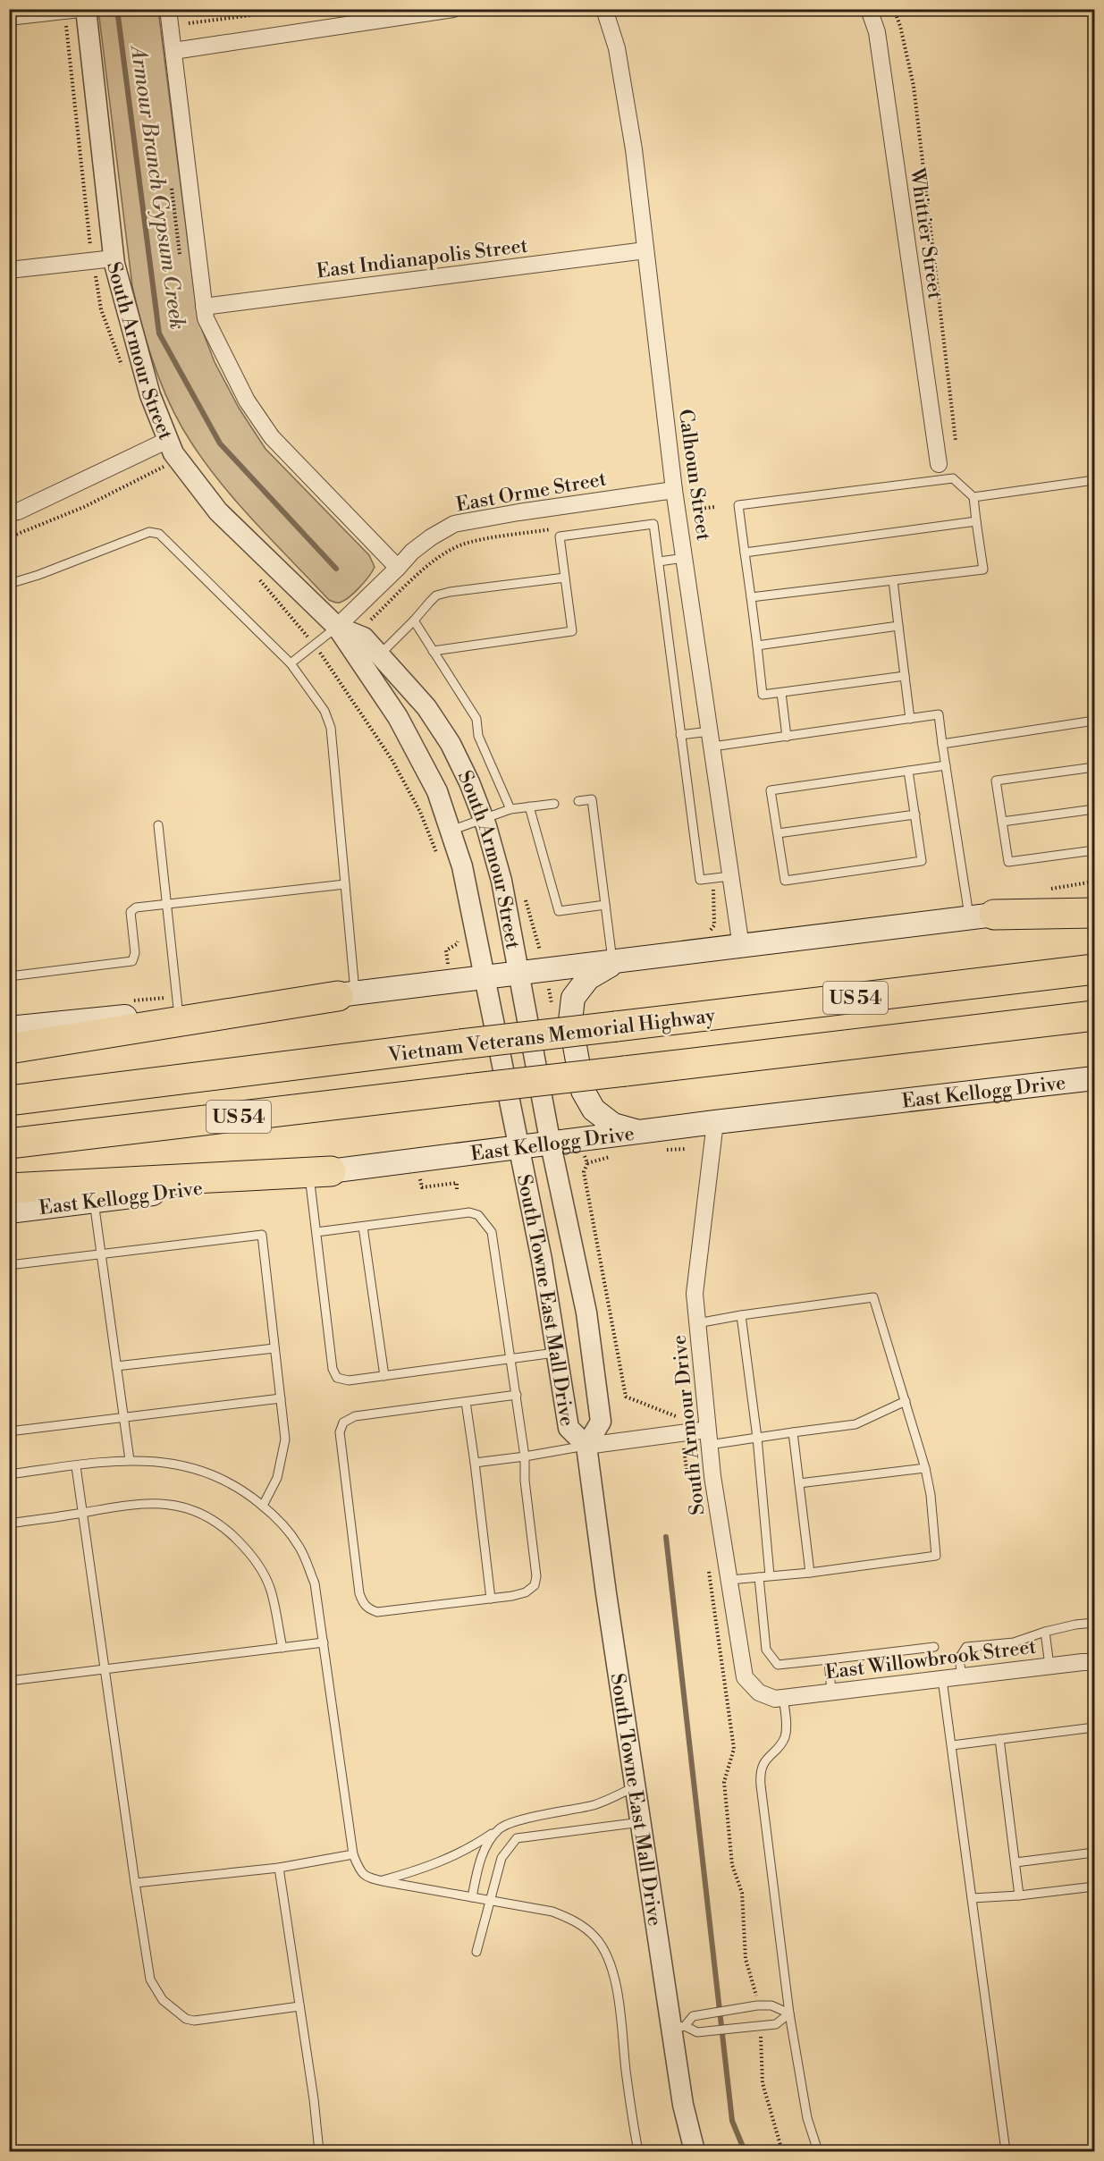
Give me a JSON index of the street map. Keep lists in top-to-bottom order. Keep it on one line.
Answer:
{"streets":{"highway":["US 54","Vietnam Veterans Memorial Highway"],"main road":["East Kellogg Drive"],"street":["Whittier Street","East Indianapolis Street","South Armour Street","Calhoun Street","East Orme Street","South Towne East Mall Drive","South Armour Drive","East Willowbrook Street"]},"crossings":[["East Indianapolis Street","Calhoun Street"],["South Armour Street","East Orme Street"],["South Armour Street","East Kellogg Drive"],["South Armour Street","South Towne East Mall Drive"],["Calhoun Street","East Orme Street"],["East Kellogg Drive","South Towne East Mall Drive"],["East Kellogg Drive","South Armour Drive"],["South Armour Drive","East Willowbrook Street"]],"water":["Armour Branch Gypsum Creek"]}
